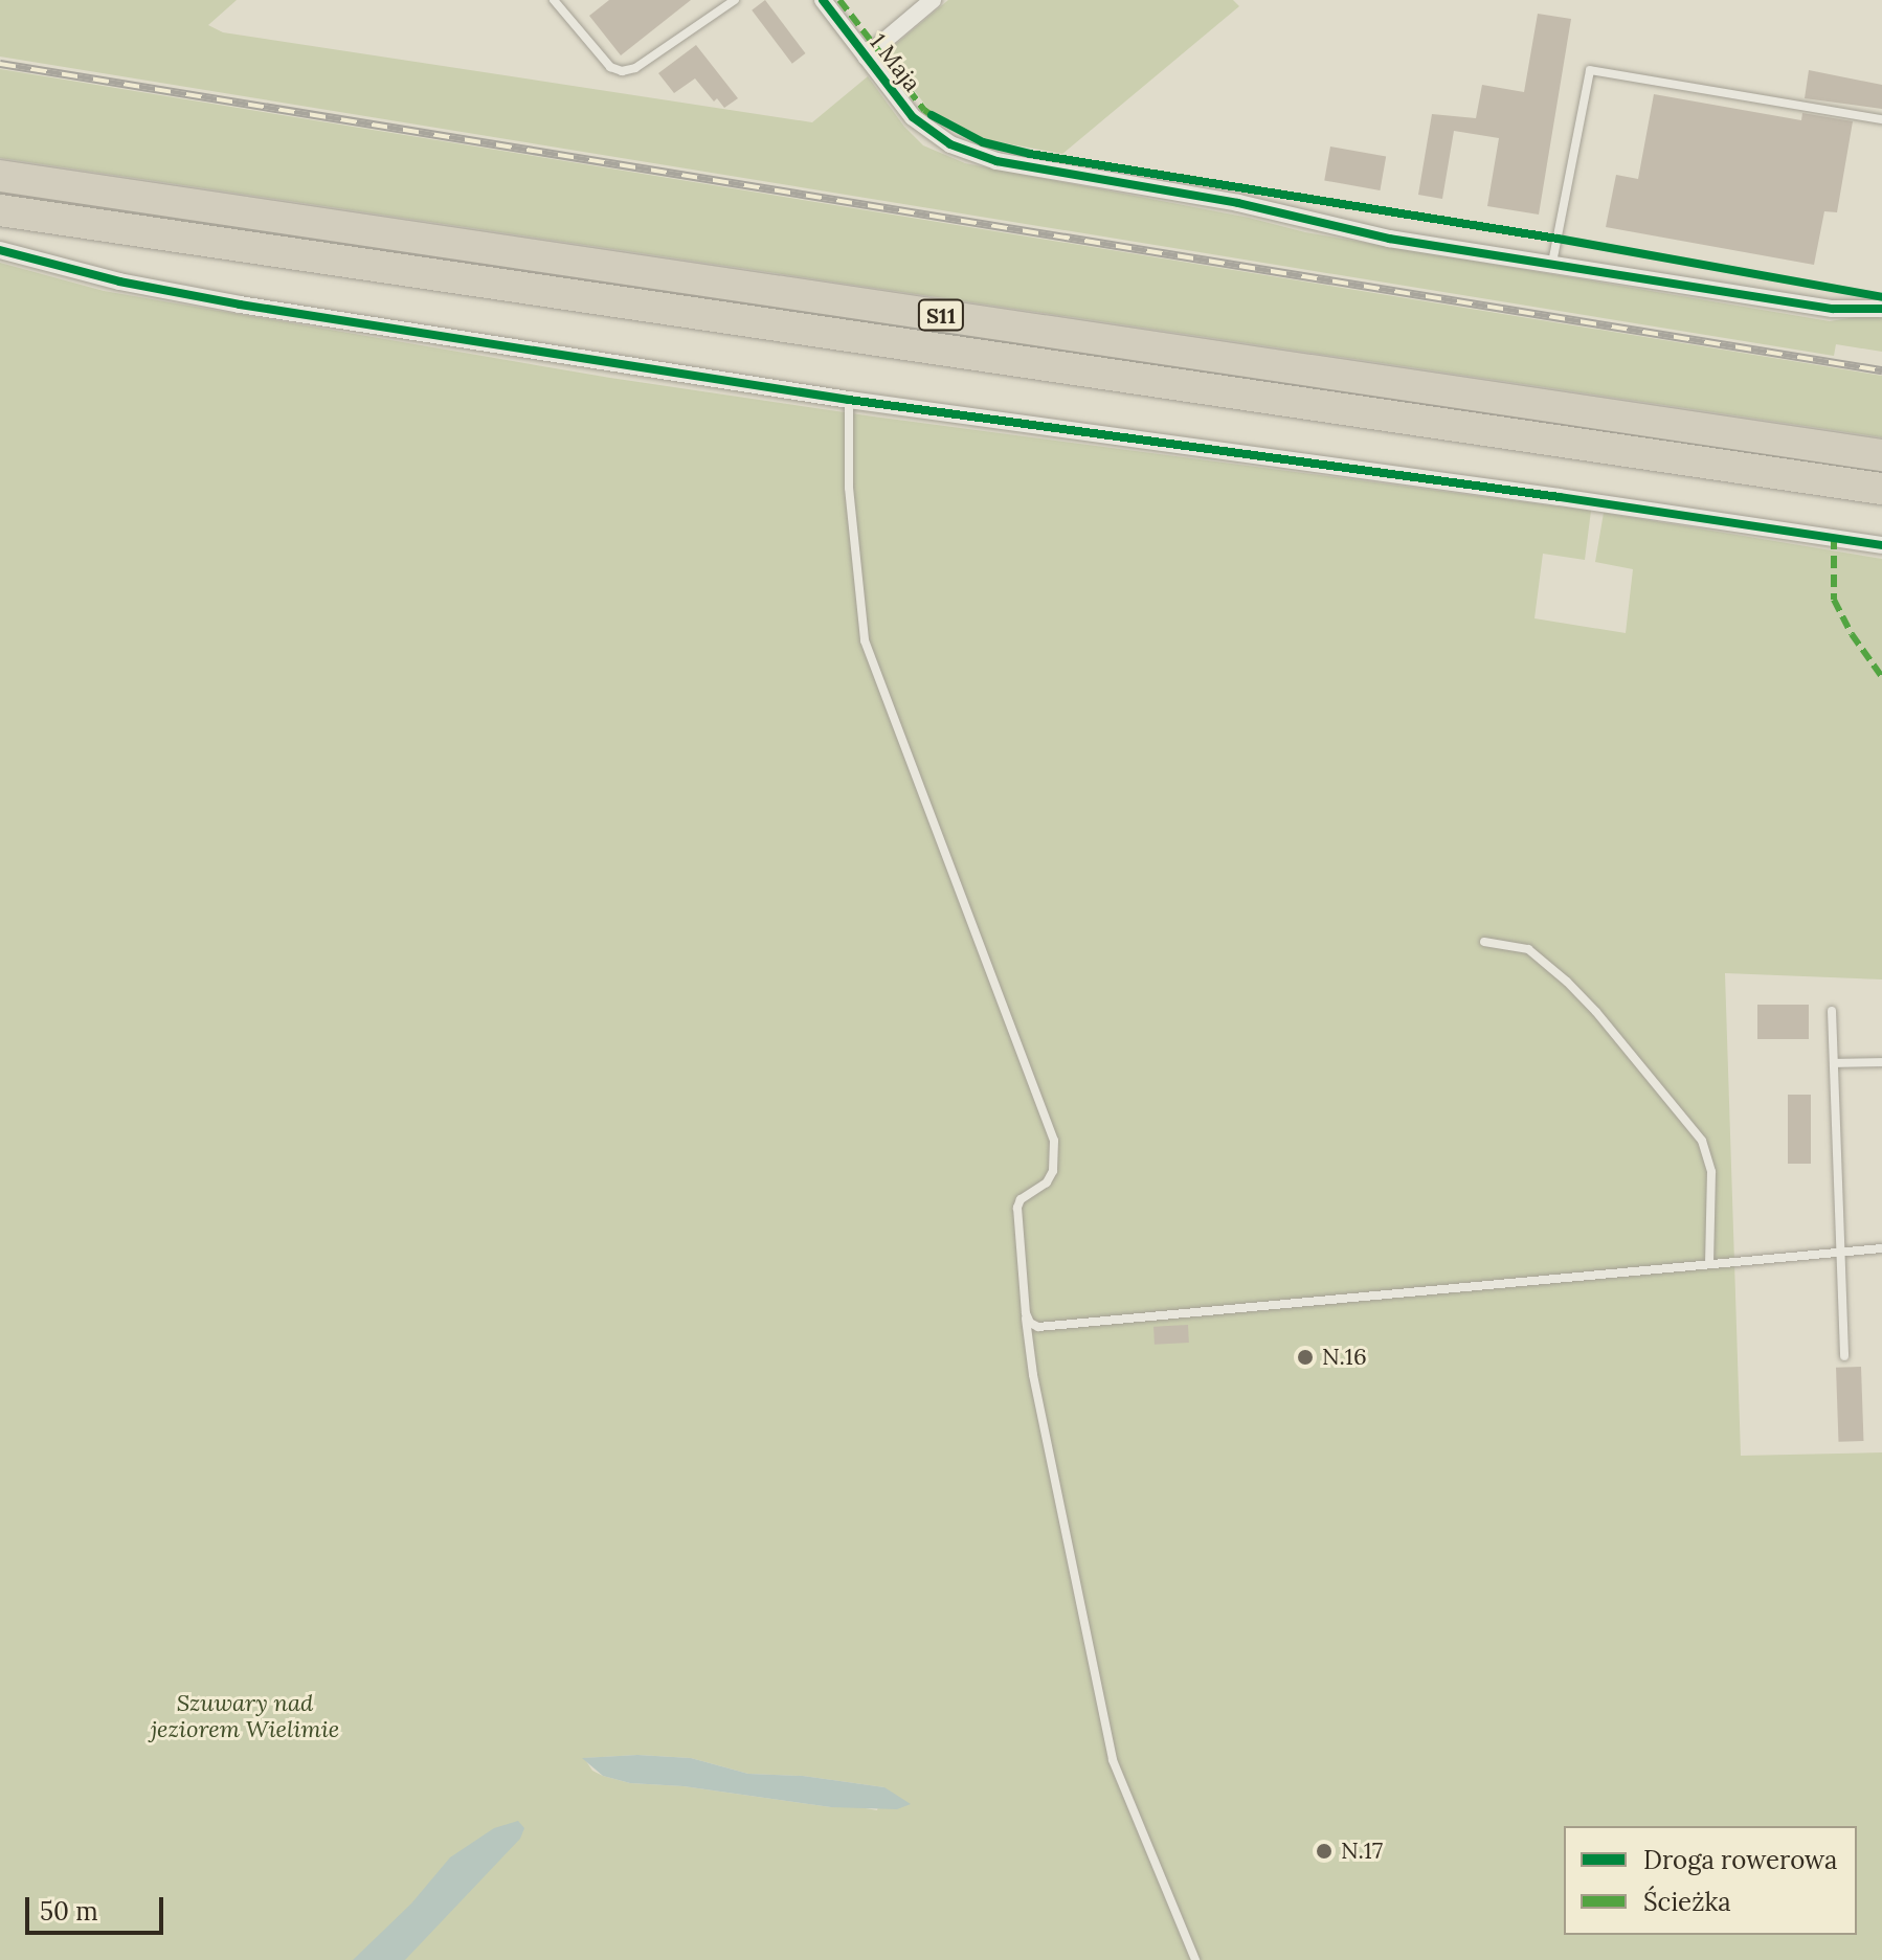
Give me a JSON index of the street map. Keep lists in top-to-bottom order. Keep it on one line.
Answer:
{"streets":{"highway":["S11"],"street":["1 Maja"]},"parks":["Szuwary nad jeziorem Wielimie"],"places":["N.16","N.17"],"legend":["Droga rowerowa","Ścieżka"],"scale_bar":"50 m"}
